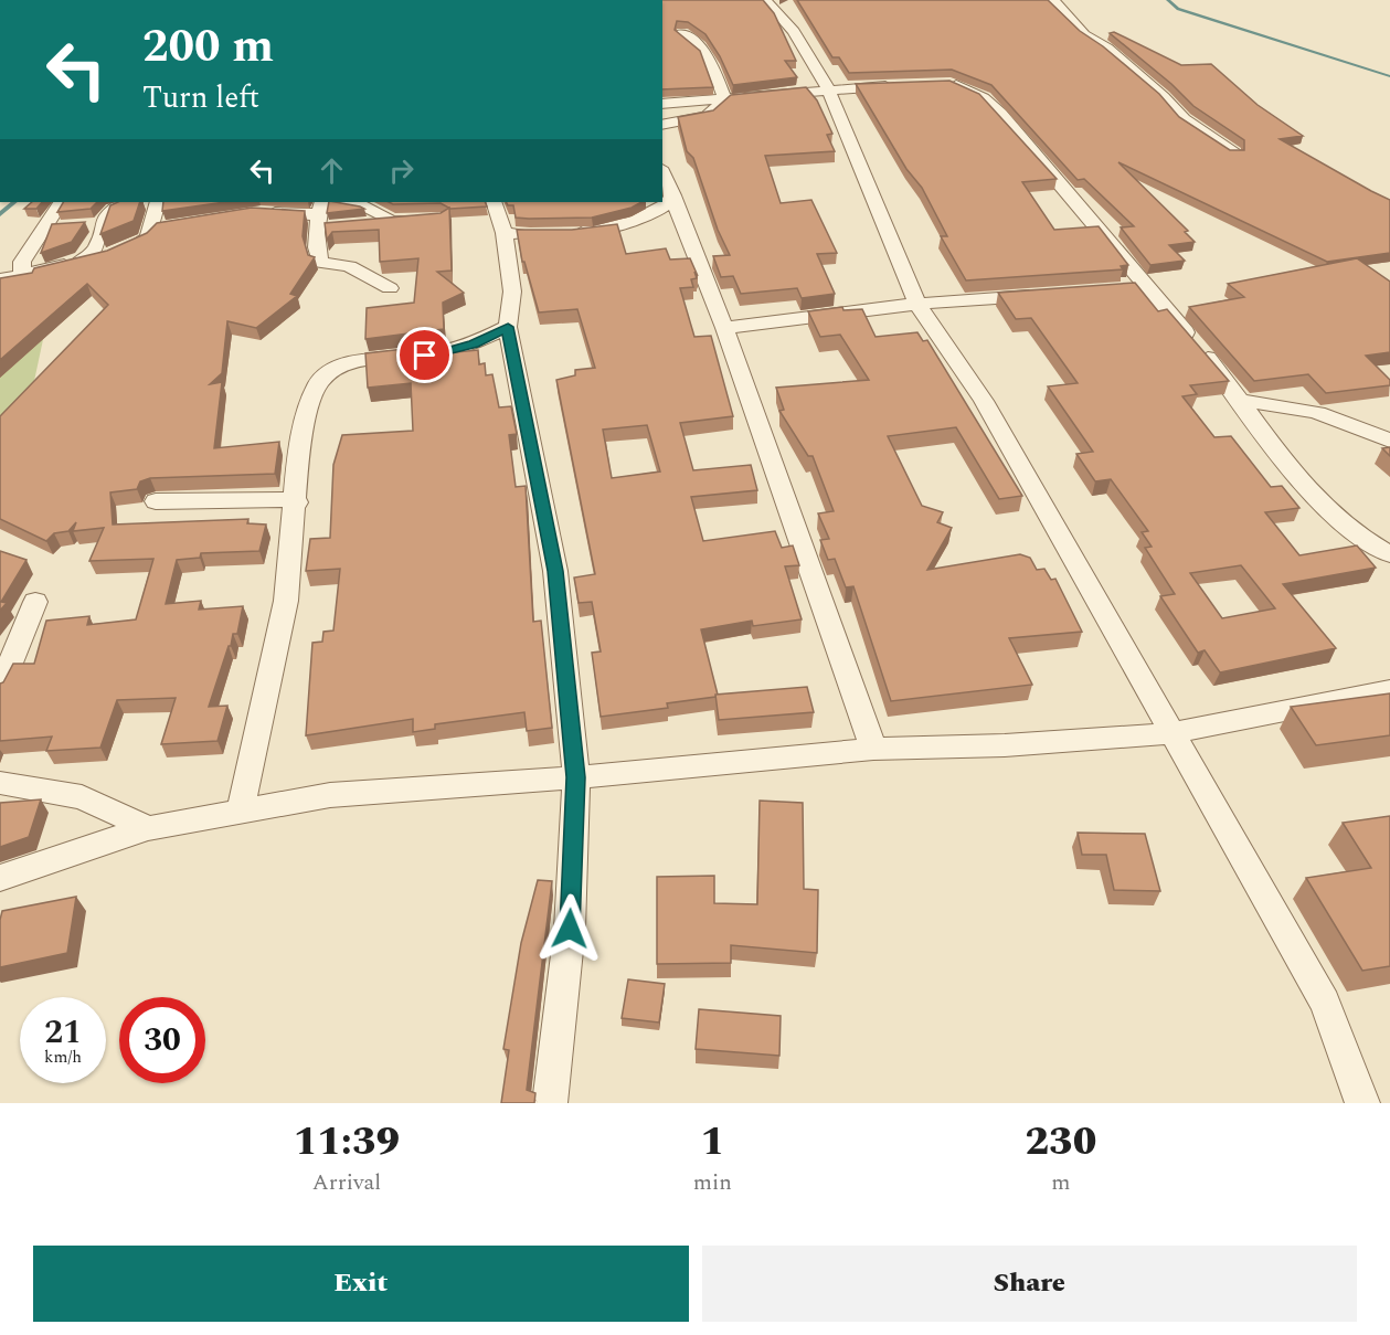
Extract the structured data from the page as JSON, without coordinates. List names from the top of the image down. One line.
{"page":{"turn":["200 m","Turn left"],"speed":"21 km/h","limit":"30","eta":["11:39","Arrival","1","min","230","m"],"buttons":["Exit","Share"]}}
